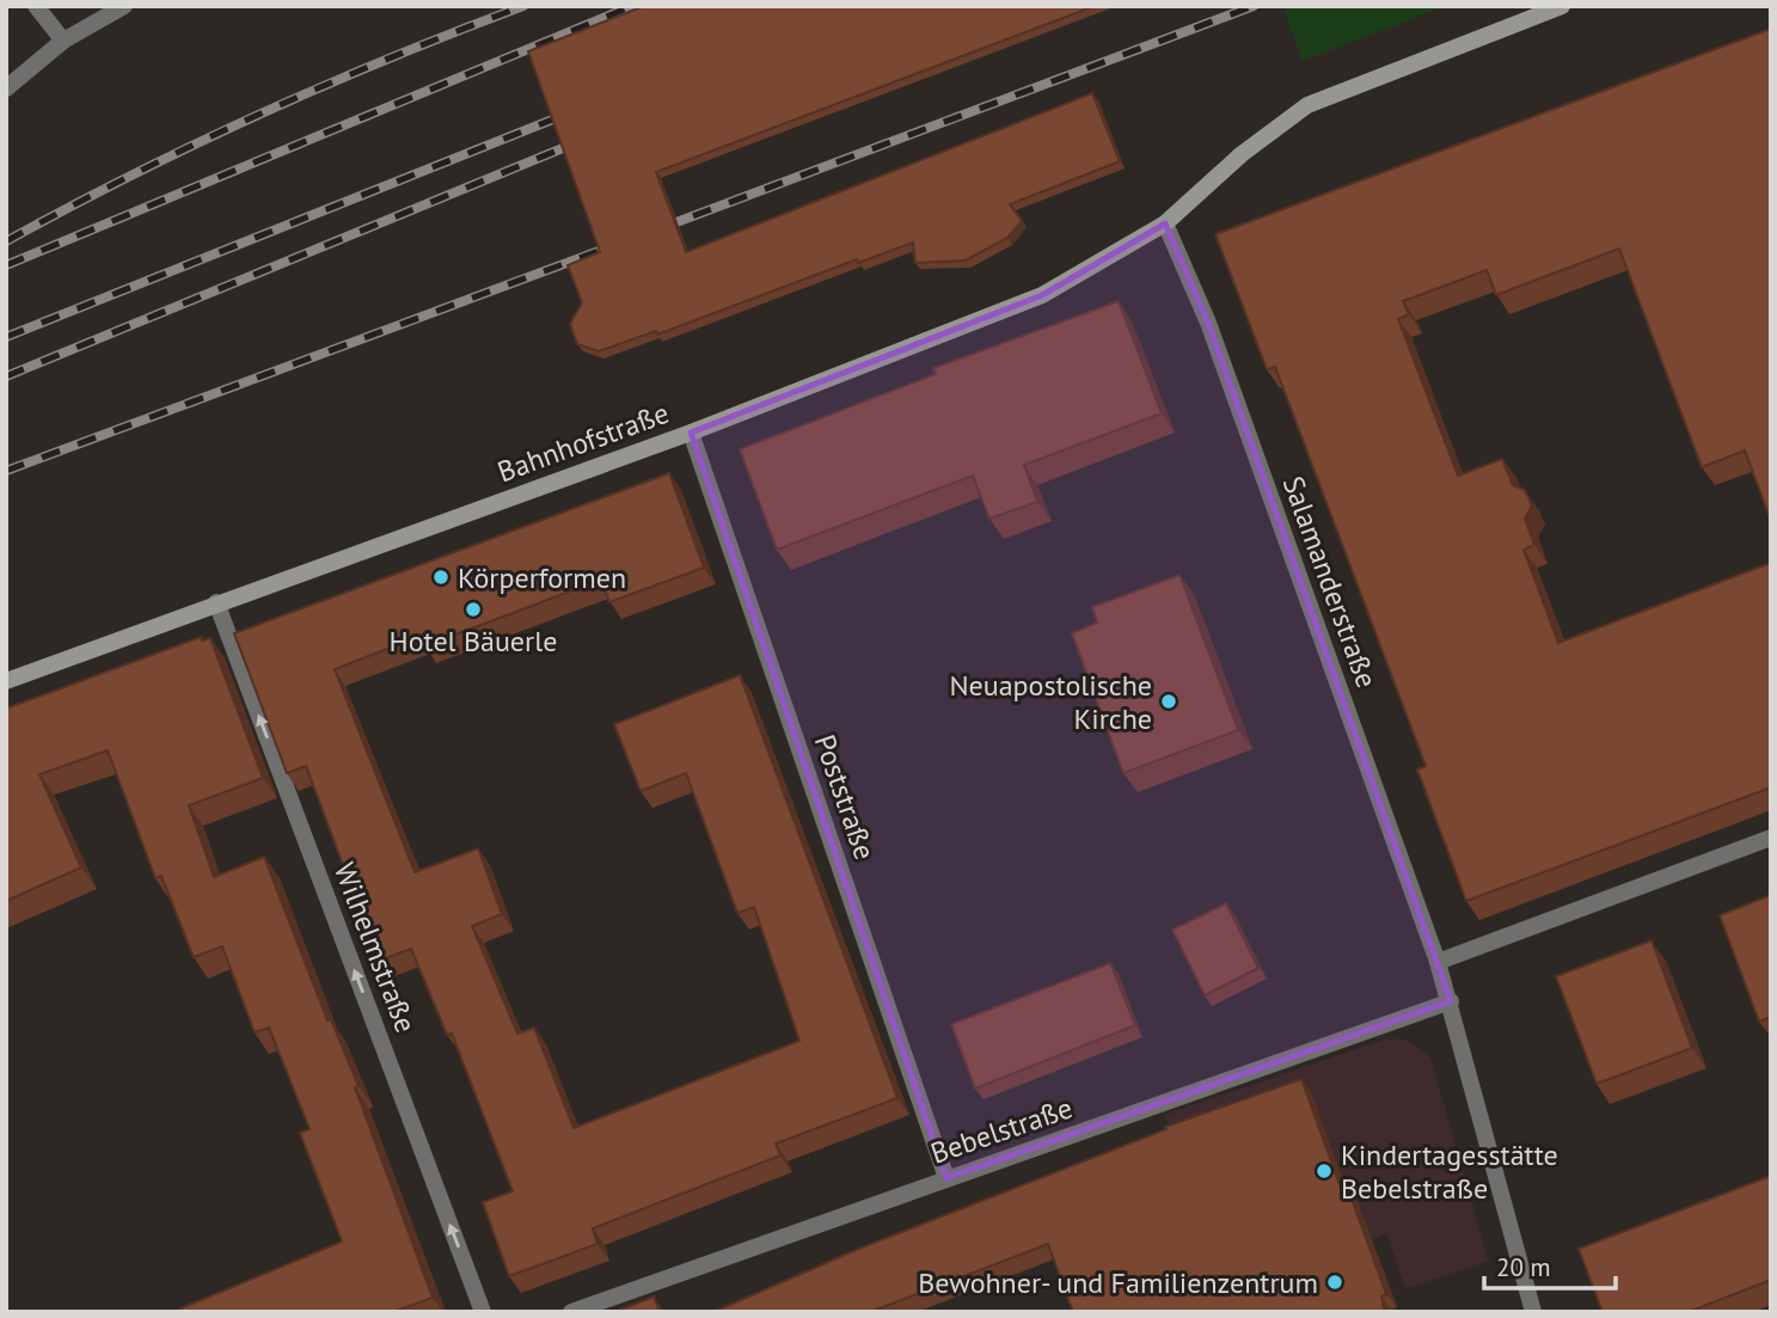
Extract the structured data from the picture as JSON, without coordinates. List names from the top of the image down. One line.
{"streets":{"main road":["Bahnhofstraße"],"street":["Salamanderstraße","Poststraße","Wilhelmstraße","Bebelstraße"]},"crossings":[["Bahnhofstraße","Salamanderstraße"],["Bahnhofstraße","Poststraße"],["Bahnhofstraße","Wilhelmstraße"],["Salamanderstraße","Bebelstraße"],["Poststraße","Bebelstraße"]],"one_way":["Wilhelmstraße"],"places":["Körperformen","Hotel Bäuerle","Neuapostolische Kirche","Kindertagesstätte Bebelstraße","Bewohner- und Familienzentrum"],"scale_bar":"20 m"}
